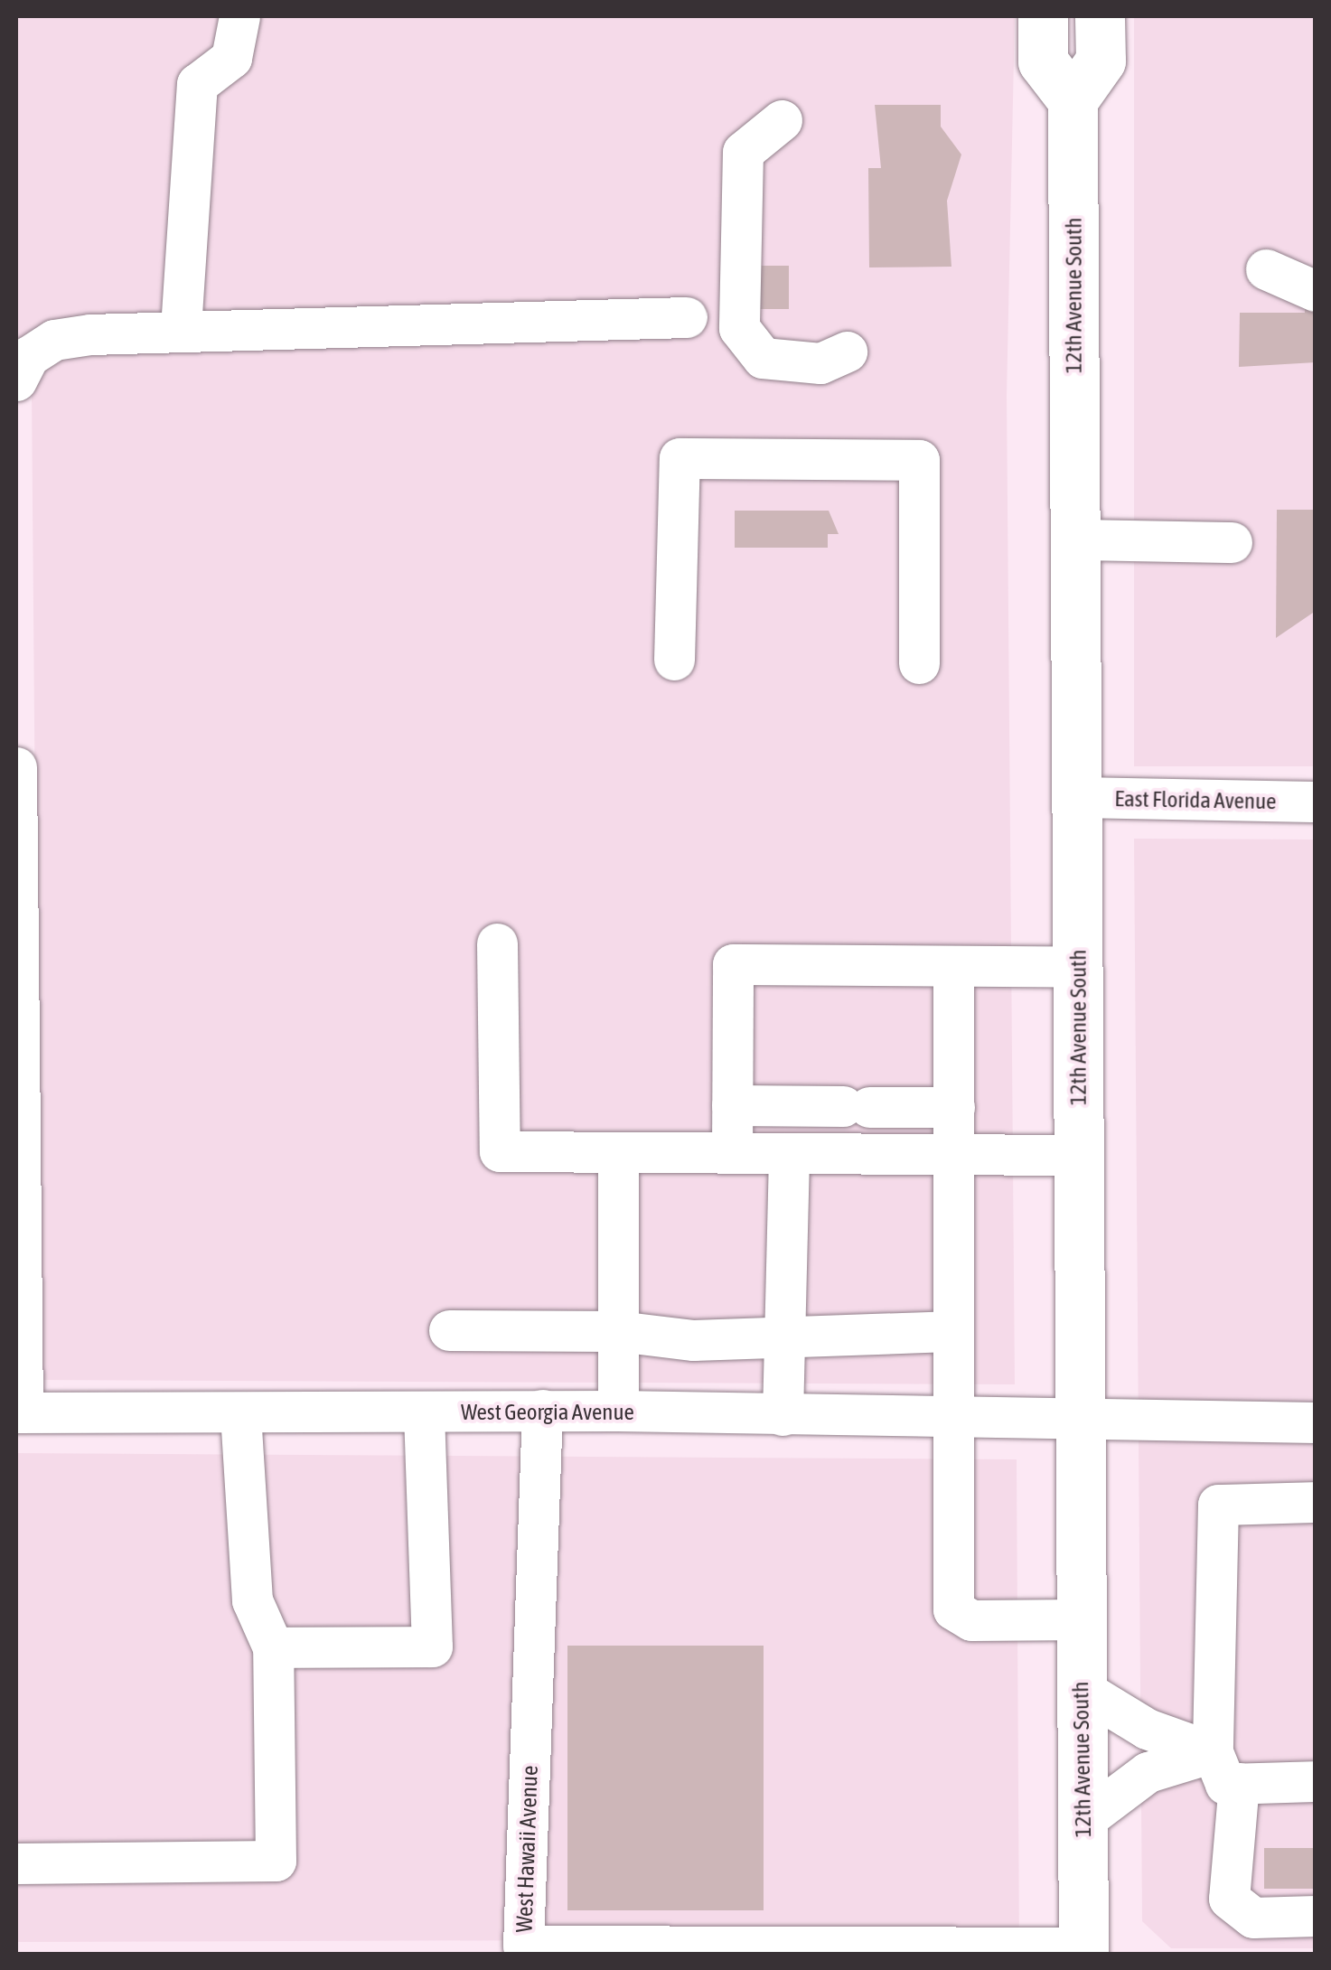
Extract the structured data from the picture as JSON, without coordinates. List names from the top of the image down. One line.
{"streets":{"main road":["12th Avenue South"],"street":["East Florida Avenue","West Georgia Avenue","West Hawaii Avenue"]},"crossings":[["12th Avenue South","East Florida Avenue"],["12th Avenue South","West Georgia Avenue"],["12th Avenue South","West Hawaii Avenue"],["West Georgia Avenue","West Hawaii Avenue"]]}
